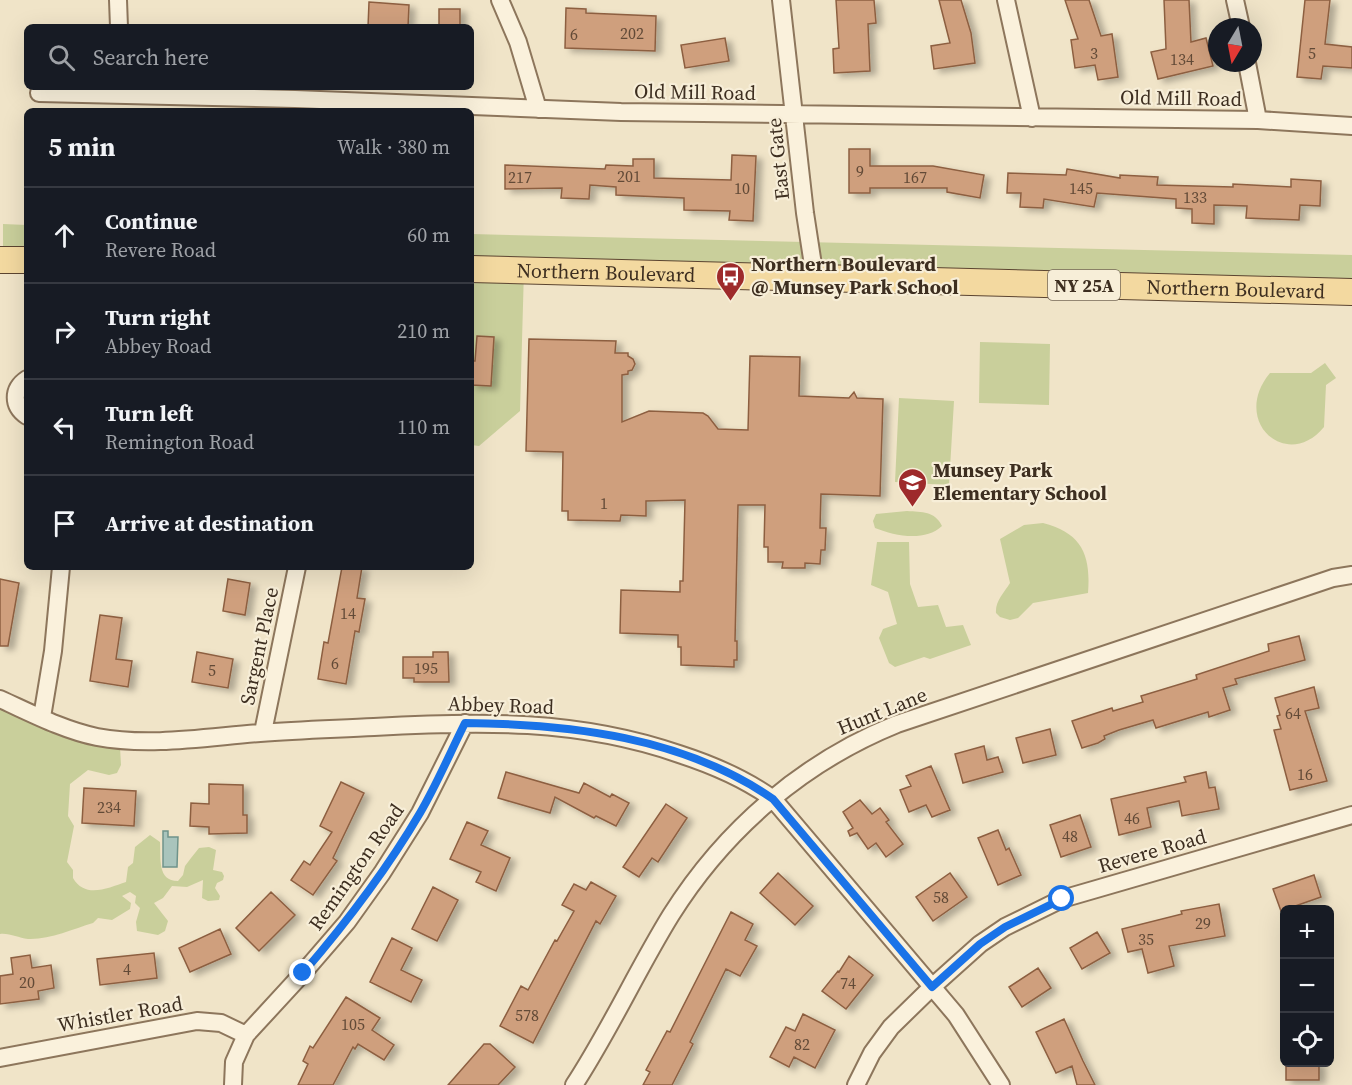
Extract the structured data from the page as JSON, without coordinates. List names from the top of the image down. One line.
{"streets":{"main road":["Northern Boulevard","NY 25A"],"street":["Old Mill Road","East Gate","Sargent Place","Abbey Road","Hunt Lane","Revere Road","Remington Road","Whistler Road"]},"crossings":[["Old Mill Road","East Gate"],["East Gate","Northern Boulevard"],["Sargent Place","Abbey Road"],["Abbey Road","Hunt Lane"],["Abbey Road","Revere Road"],["Abbey Road","Remington Road"],["Remington Road","Whistler Road"]],"places":{"bus stop":["Northern Boulevard @ Munsey Park School"],"school or university":["Munsey Park Elementary School"]},"house_numbers":["202","6","3","5","134","9","201","217","167","10","145","133","1","14","6","195","5","64","16","234","46","48","58","29","35","4","20","74","578","105","82"],"north":"bottom","page":{"search":"Search here","heading":["5 min","Walk · 380 m"],"list":[["Continue","Revere Road","60 m"],["Turn right","Abbey Road","210 m"],["Turn left","Remington Road","110 m"],"Arrive at destination"],"map_buttons":["+","−"]}}
